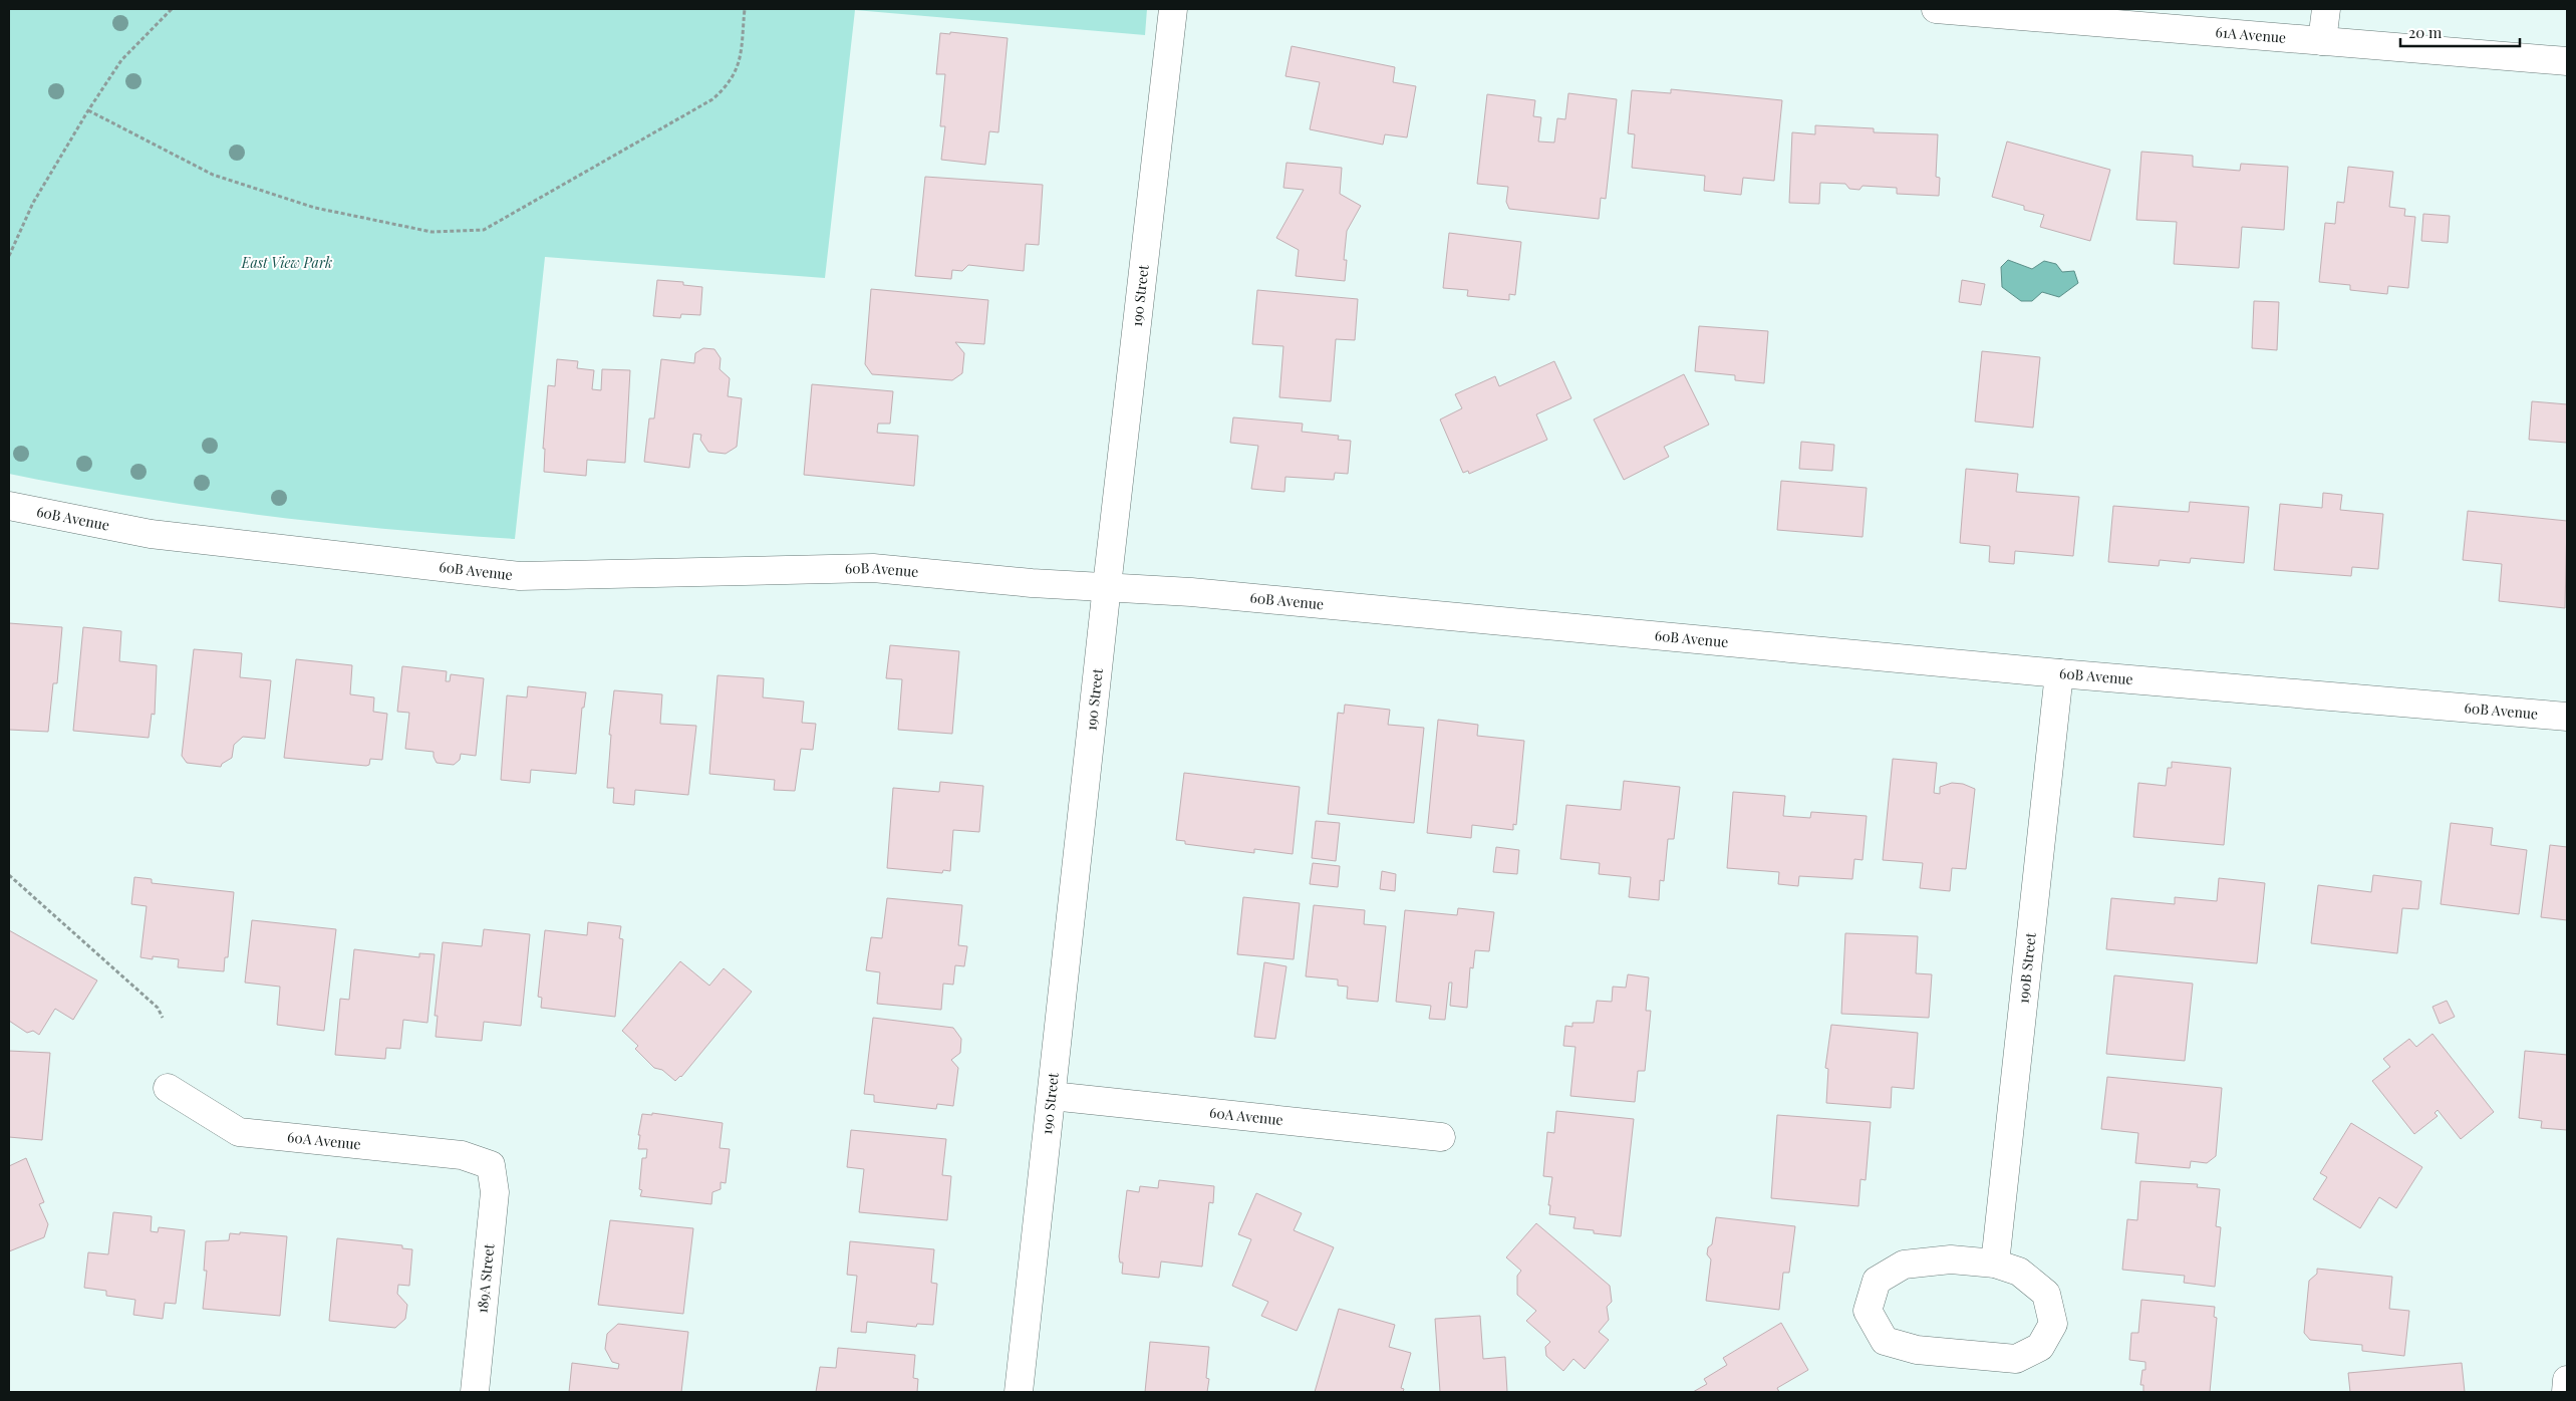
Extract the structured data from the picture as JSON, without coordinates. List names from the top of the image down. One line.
{"streets":{"street":["61A Avenue","190 Street","60B Avenue","190B Street","60A Avenue","189A Street"]},"crossings":[["190 Street","60B Avenue"],["190 Street","60A Avenue"],["60B Avenue","190B Street"],["60A Avenue","189A Street"]],"parks":["East View Park"],"scale_bar":"20 m"}
